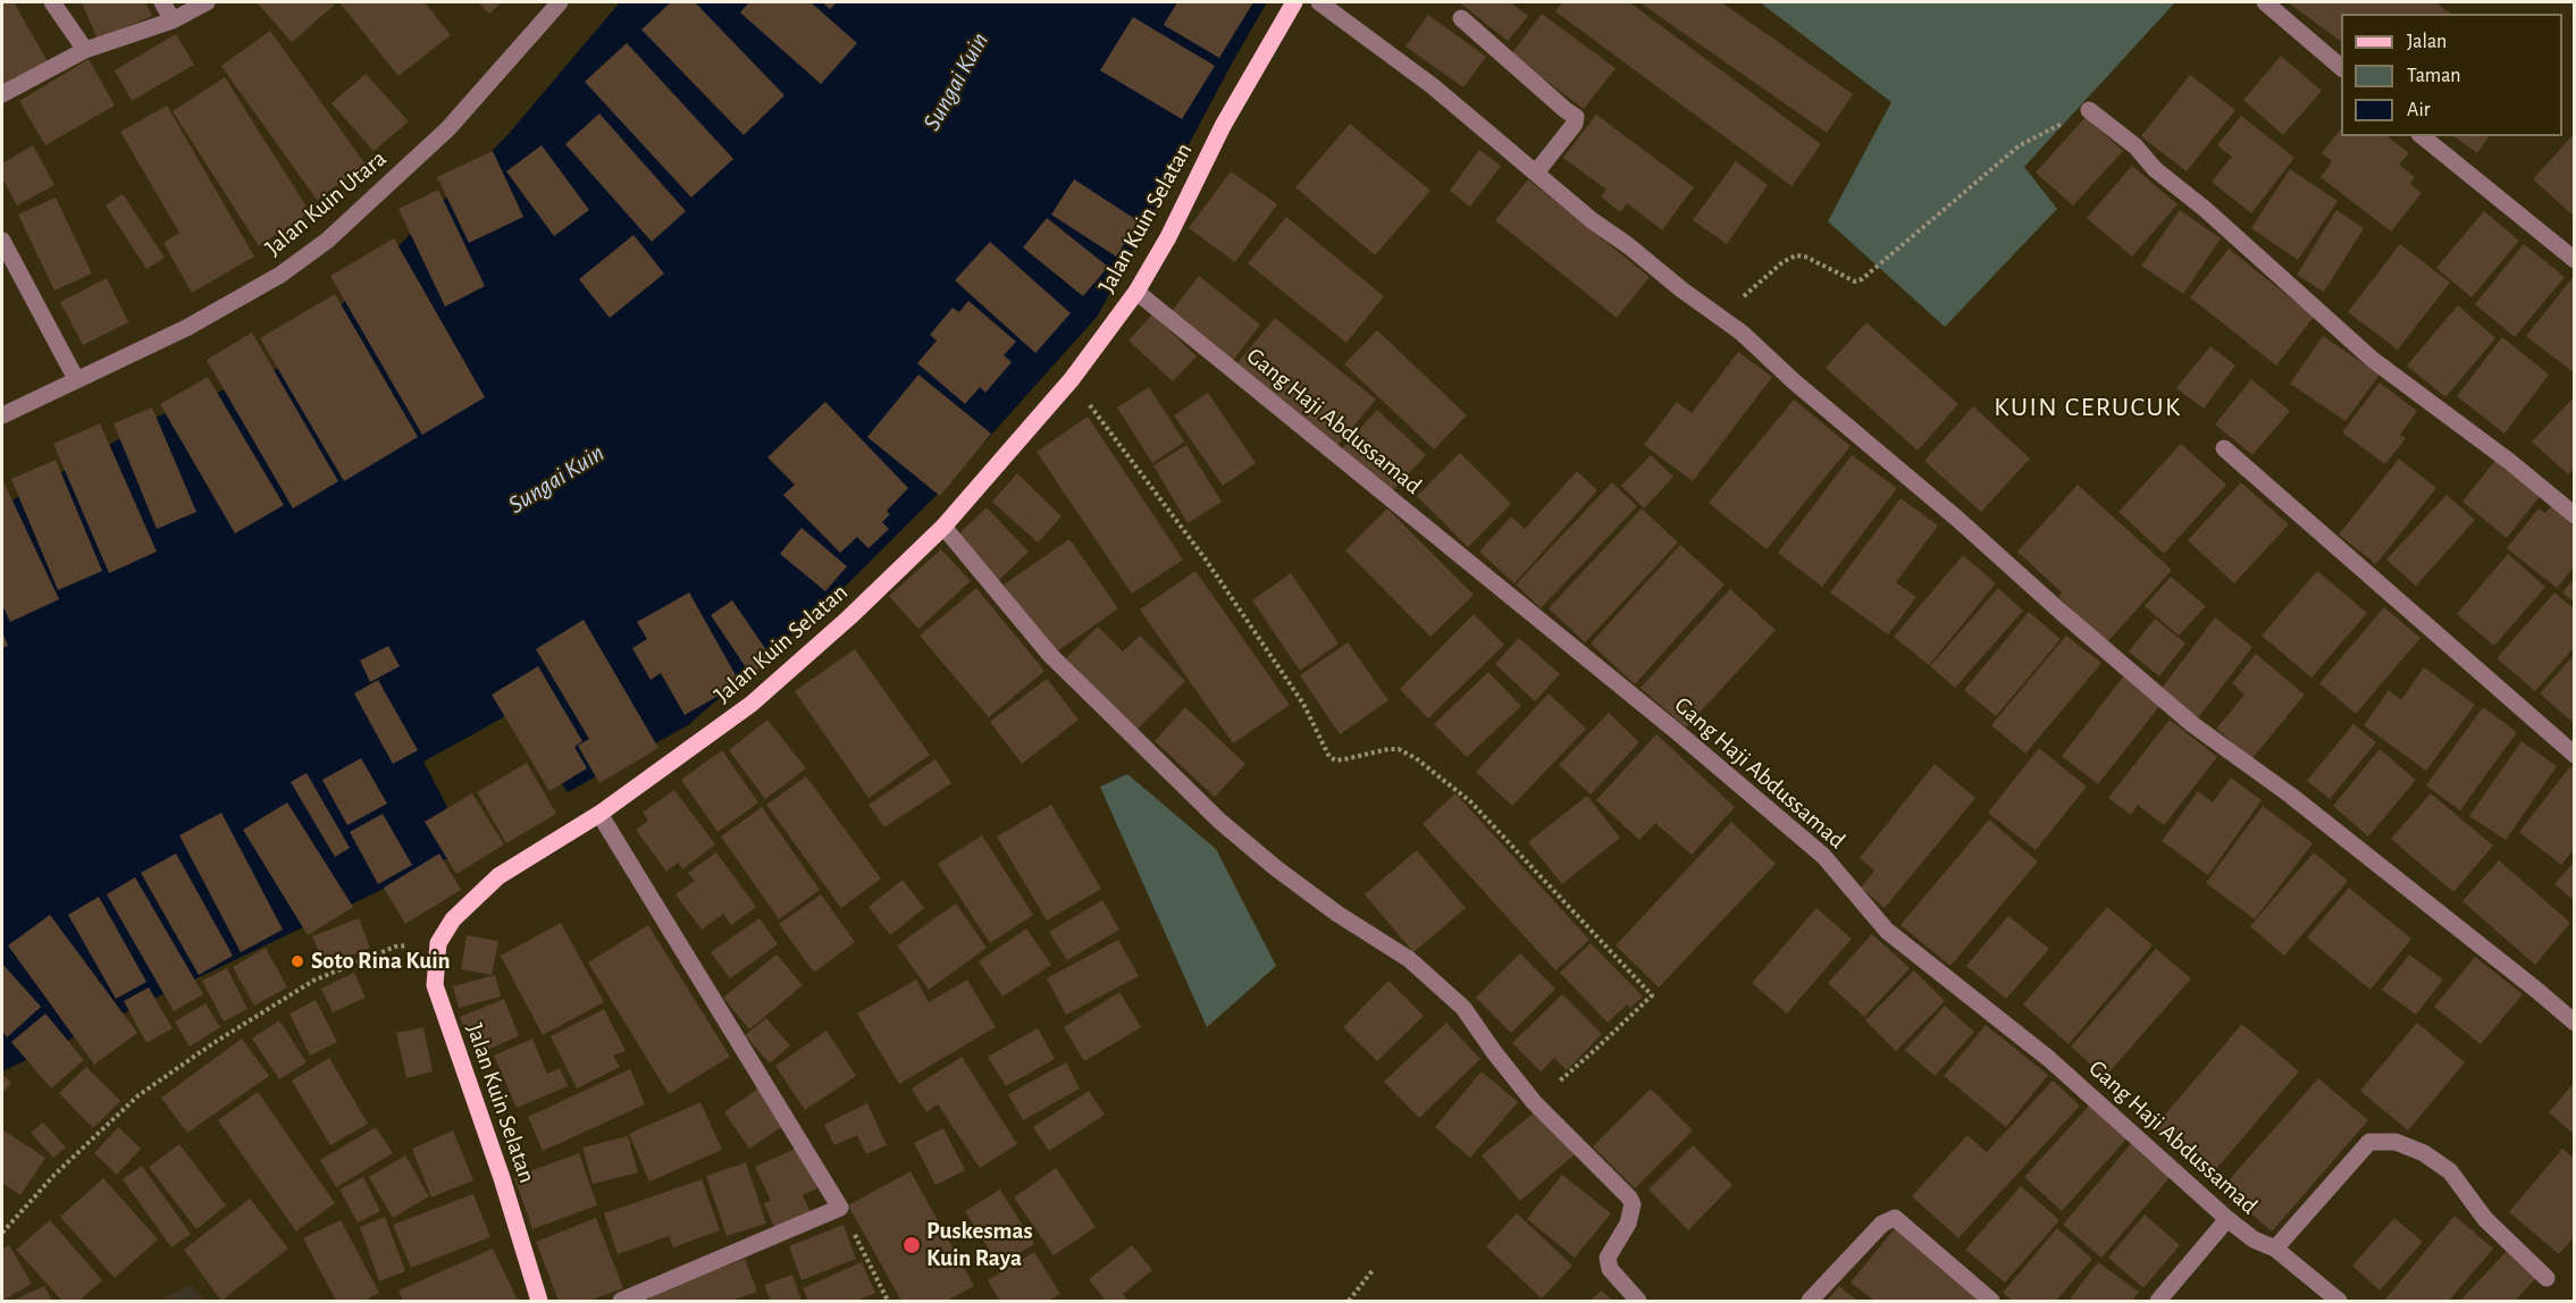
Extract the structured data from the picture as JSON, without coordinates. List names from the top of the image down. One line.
{"streets":{"main road":["Jalan Kuin Selatan"],"street":["Jalan Kuin Utara","Gang Haji Abdussamad"]},"crossings":[["Jalan Kuin Selatan","Gang Haji Abdussamad"]],"districts":["KUIN CERUCUK"],"water":["Sungai Kuin"],"places":["Soto Rina Kuin","Puskesmas Kuin Raya"],"legend":["Jalan","Taman","Air"]}
